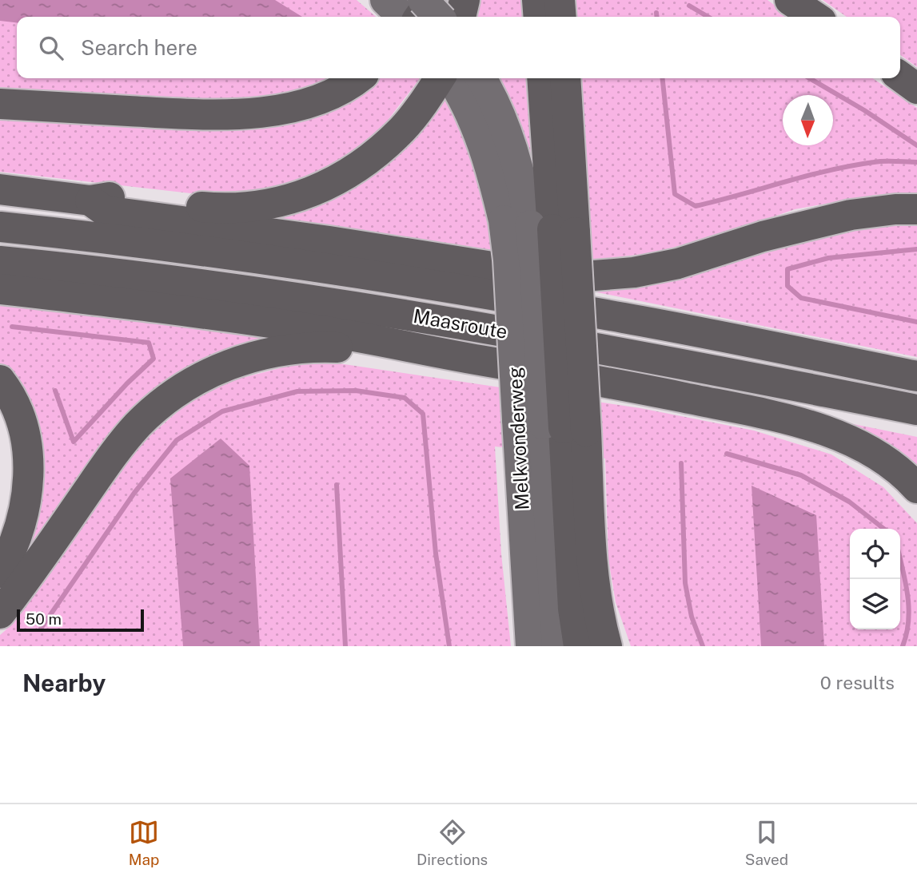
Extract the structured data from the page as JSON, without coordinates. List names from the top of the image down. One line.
{"streets":{"highway":["Maasroute"],"main road":["Melkvonderweg"]},"scale_bar":"50 m","north":"bottom","page":{"search":"Search here","scale":"50 m","heading":["Nearby","0 results"],"nav":["Map","Directions","Saved"]}}
